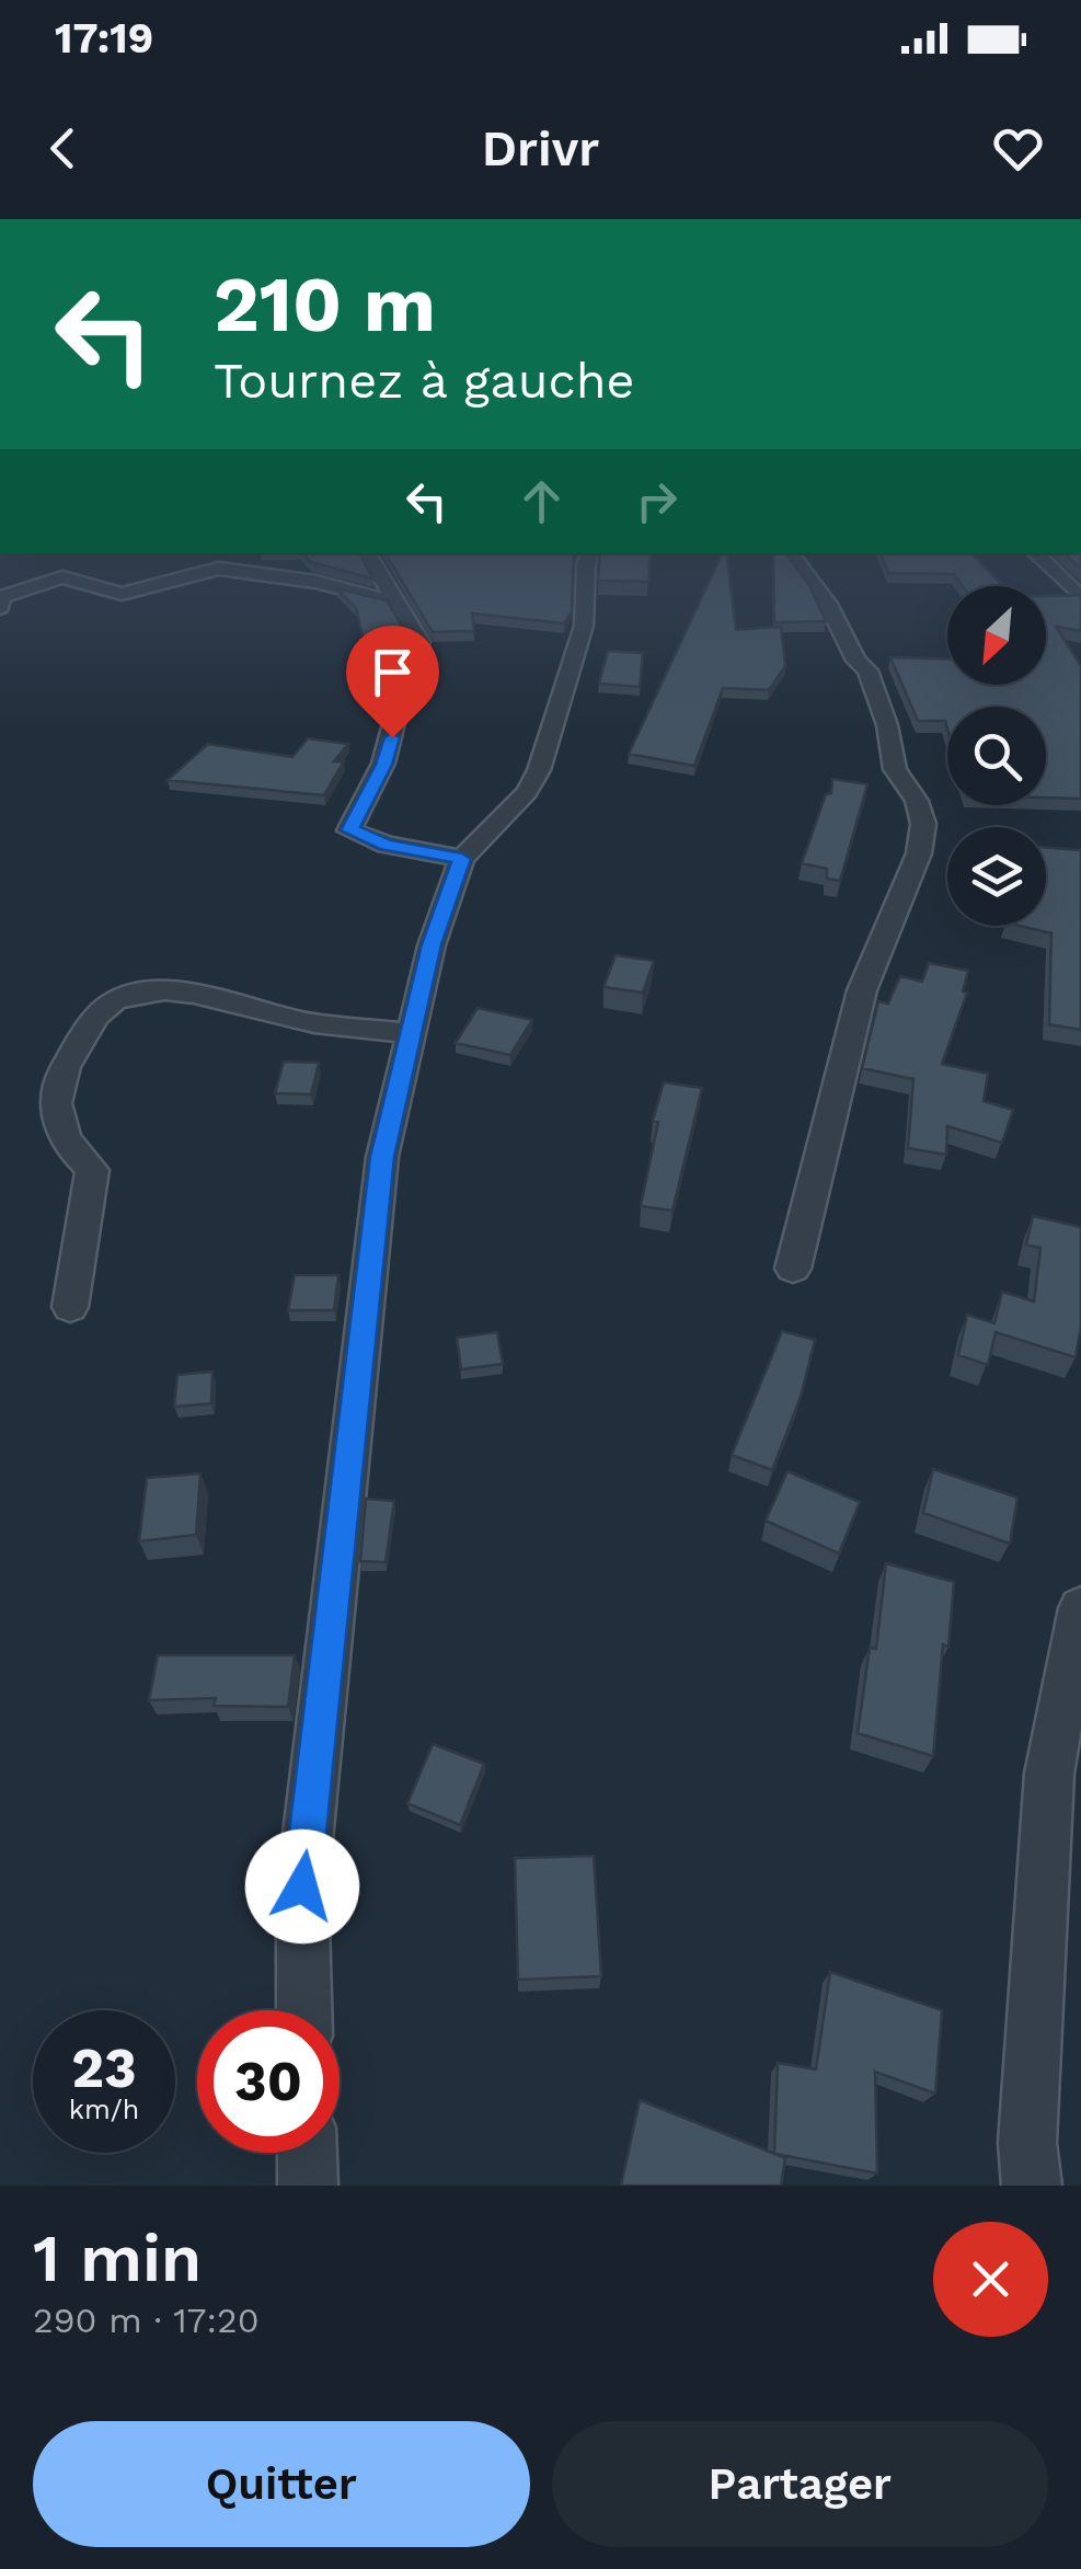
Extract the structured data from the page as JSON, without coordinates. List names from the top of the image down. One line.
{"north":"bottom left","page":{"status":"17:19","header":"Drivr","turn":["210 m","Tournez à gauche"],"speed":"23 km/h","limit":"30","heading":["1 min","290 m · 17:20"],"buttons":["Quitter","Partager"]}}
